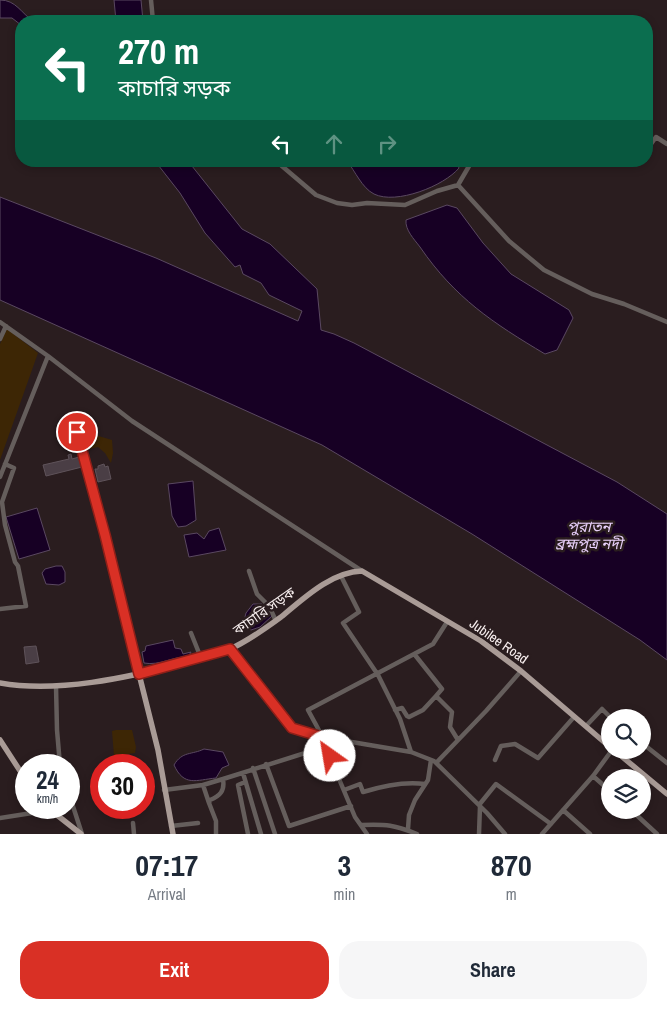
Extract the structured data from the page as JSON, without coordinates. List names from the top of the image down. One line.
{"streets":{"main road":["কাচারি সড়ক","Jubilee Road"]},"crossings":[["কাচারি সড়ক","Jubilee Road"]],"water":["পুরাতন ব্রহ্মপুত্র নদী"],"page":{"turn":["270 m","কাচারি সড়ক"],"speed":"24 km/h","limit":"30","eta":["07:17","Arrival","3","min","870","m"],"buttons":["Exit","Share"]}}
